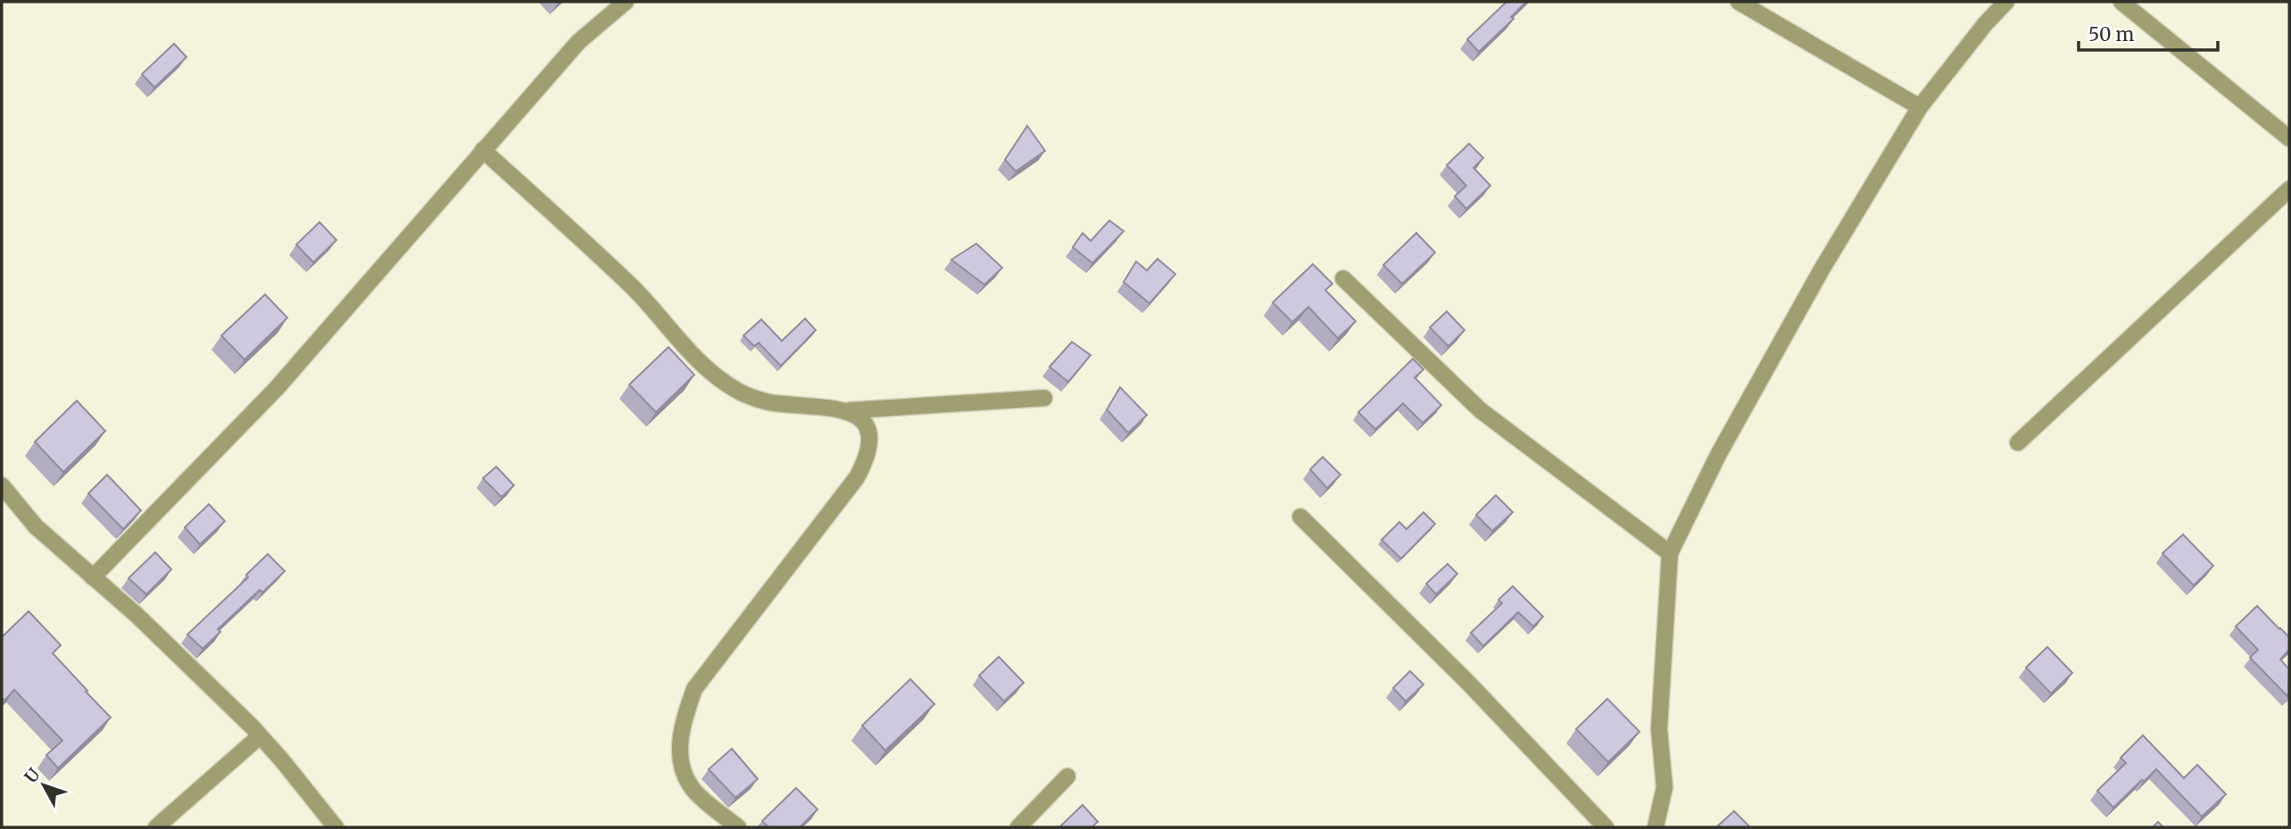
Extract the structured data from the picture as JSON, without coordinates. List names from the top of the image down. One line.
{"scale_bar":"50 m","north":"top left"}
